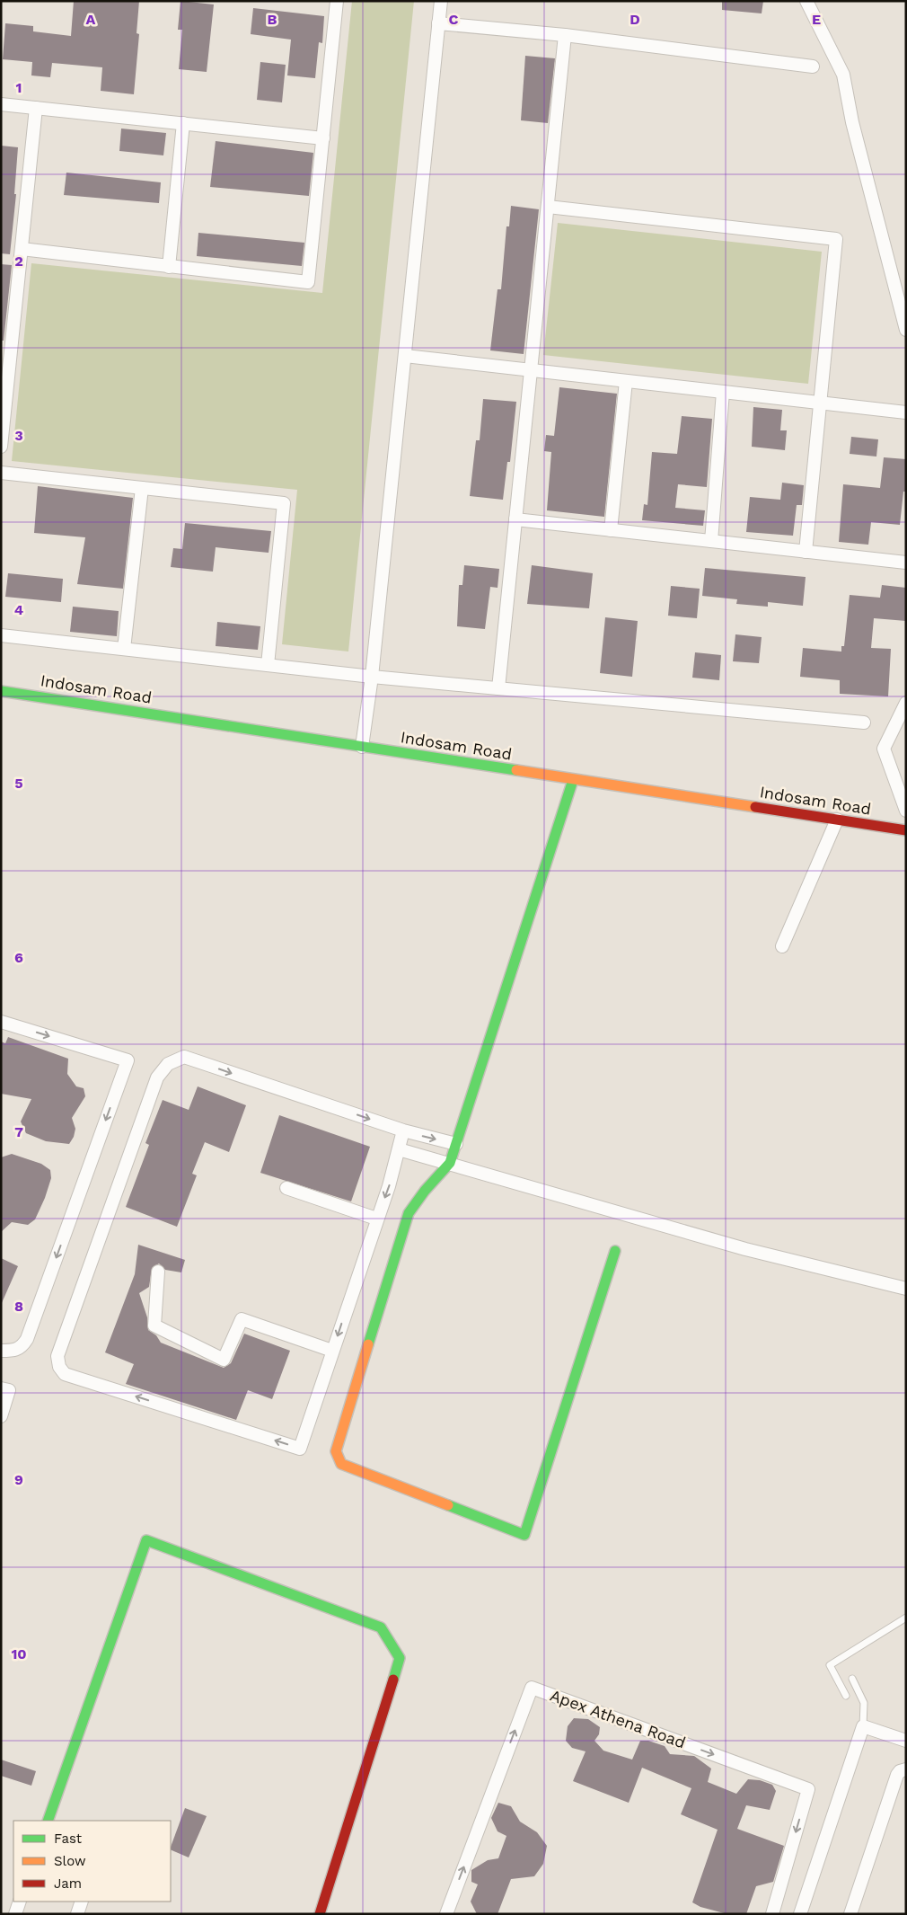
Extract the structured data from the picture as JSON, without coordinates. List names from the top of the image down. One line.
{"streets":{"street":["Indosam Road","Apex Athena Road"]},"legend":["Fast","Slow","Jam"],"grid":{"columns":["A","B","C","D","E"],"rows":["1","2","3","4","5","6","7","8","9","10"]}}
